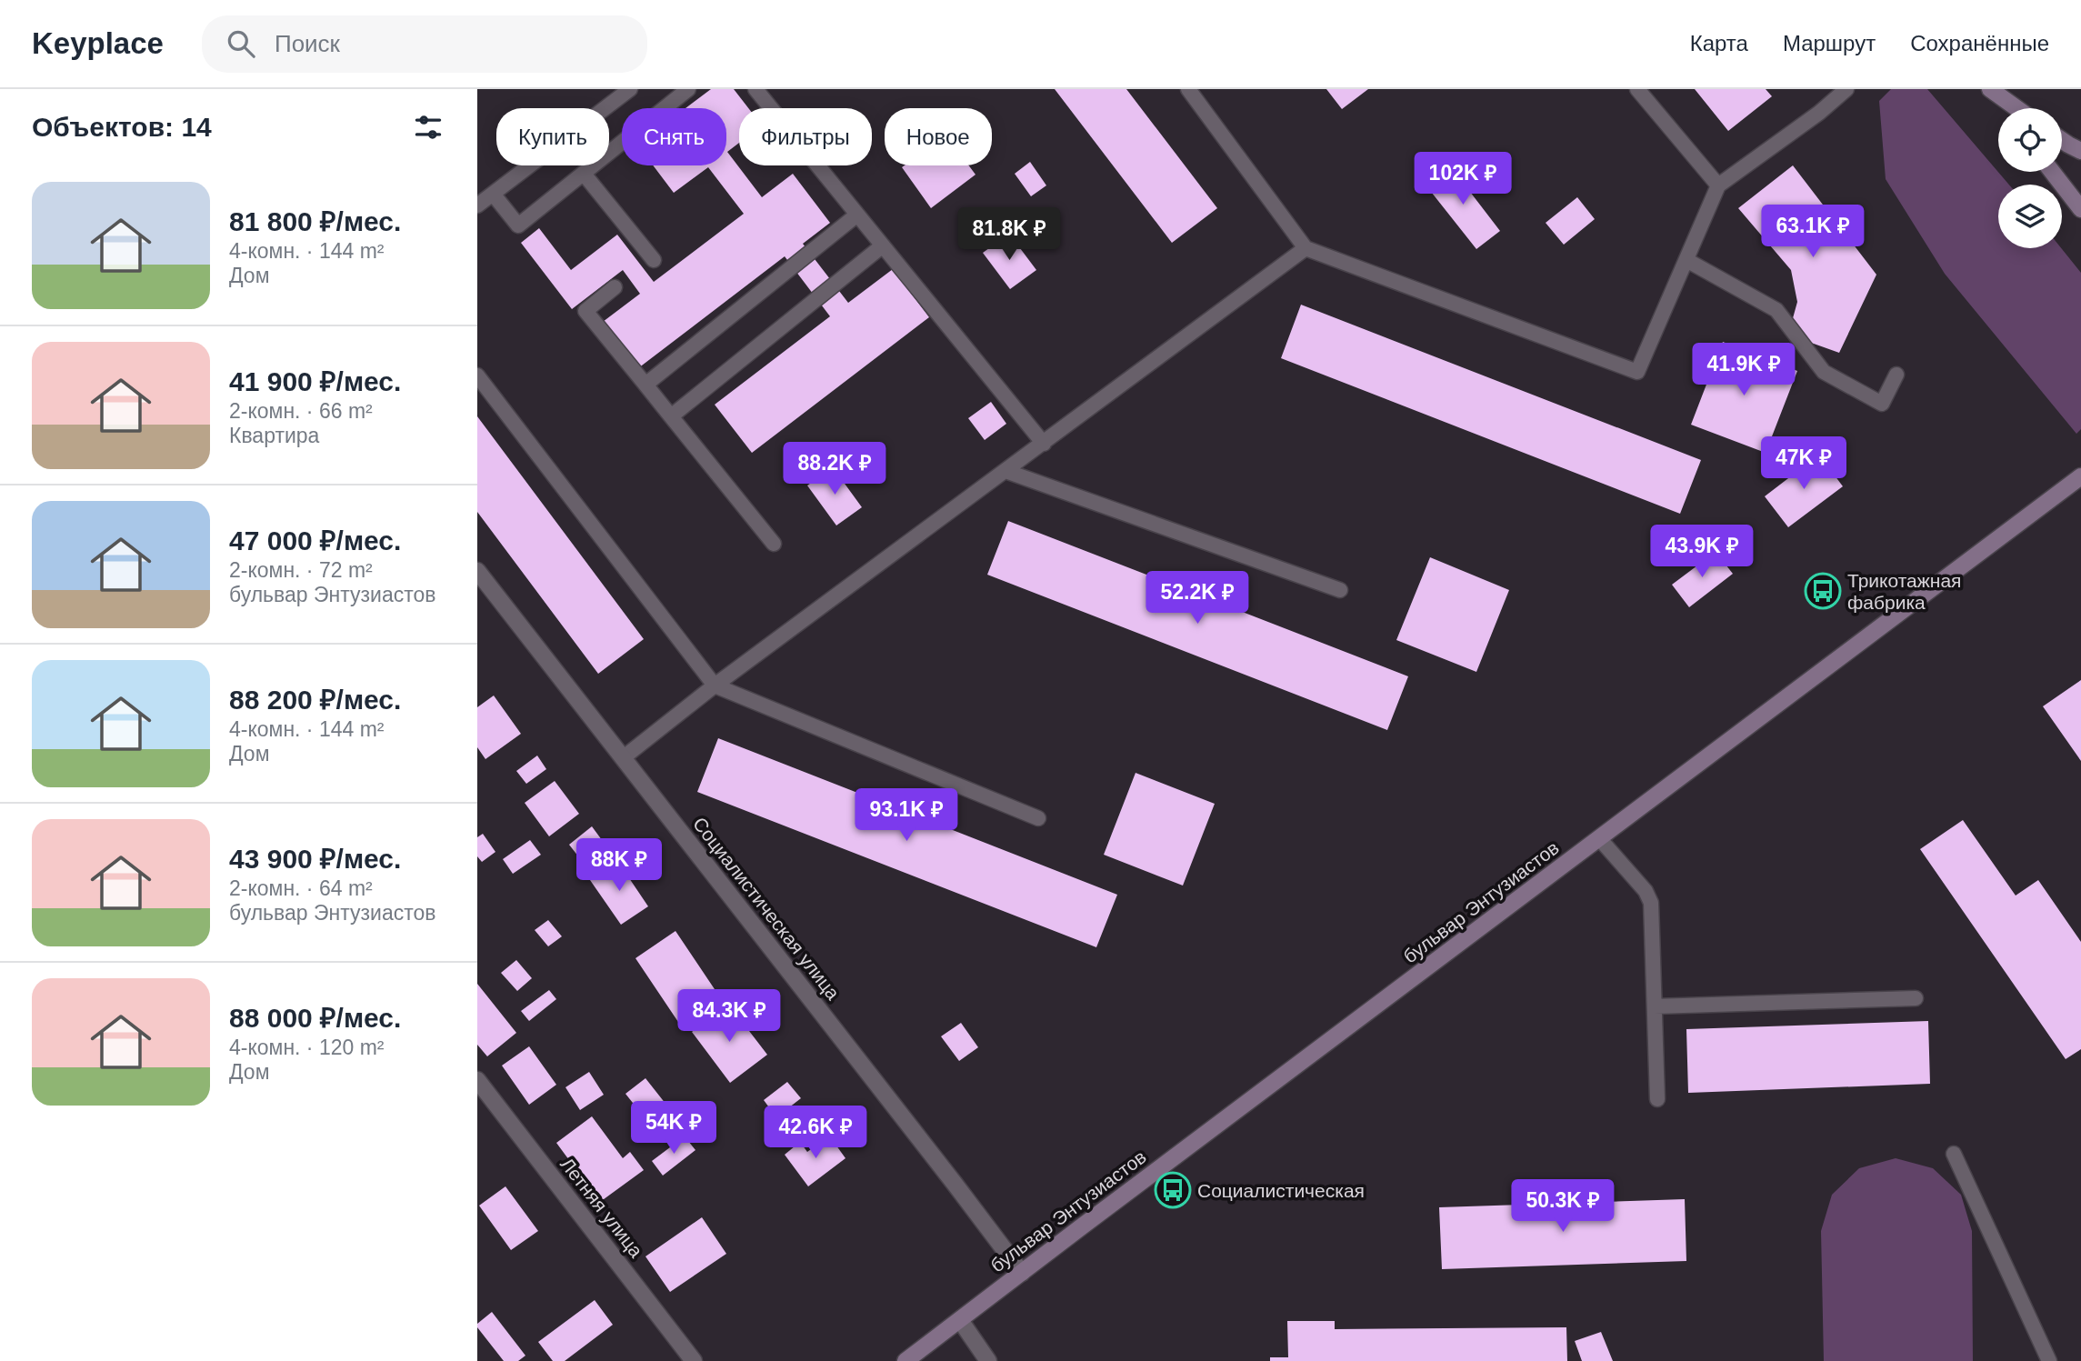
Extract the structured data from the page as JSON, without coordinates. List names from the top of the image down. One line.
{"streets":{"main road":["бульвар Энтузиастов"],"street":["Социалистическая улица","Летняя улица"]},"crossings":[["бульвар Энтузиастов","Социалистическая улица"]],"places":{"bus stop":["Трикотажная фабрика","Социалистическая"]},"page":{"header":"Keyplace","search":"Поиск","nav":["Карта","Маршрут","Сохранённые"],"heading":"Объектов: 14","chip":["Купить","Снять","Фильтры","Новое"],"price":["102K ₽","63.1K ₽","81.8K ₽","41.9K ₽","47K ₽","88.2K ₽","43.9K ₽","52.2K ₽","93.1K ₽","88K ₽","84.3K ₽","54K ₽","42.6K ₽","50.3K ₽"],"list":[{"name":"81 800 ₽/мес.","note":"4-комн. · 144 m² · Дом"},{"name":"41 900 ₽/мес.","note":"2-комн. · 66 m² · Квартира"},{"name":"47 000 ₽/мес.","note":"2-комн. · 72 m² · бульвар Энтузиастов"},{"name":"88 200 ₽/мес.","note":"4-комн. · 144 m² · Дом"},{"name":"43 900 ₽/мес.","note":"2-комн. · 64 m² · бульвар Энтузиастов"},{"name":"88 000 ₽/мес.","note":"4-комн. · 120 m² · Дом"}]}}
